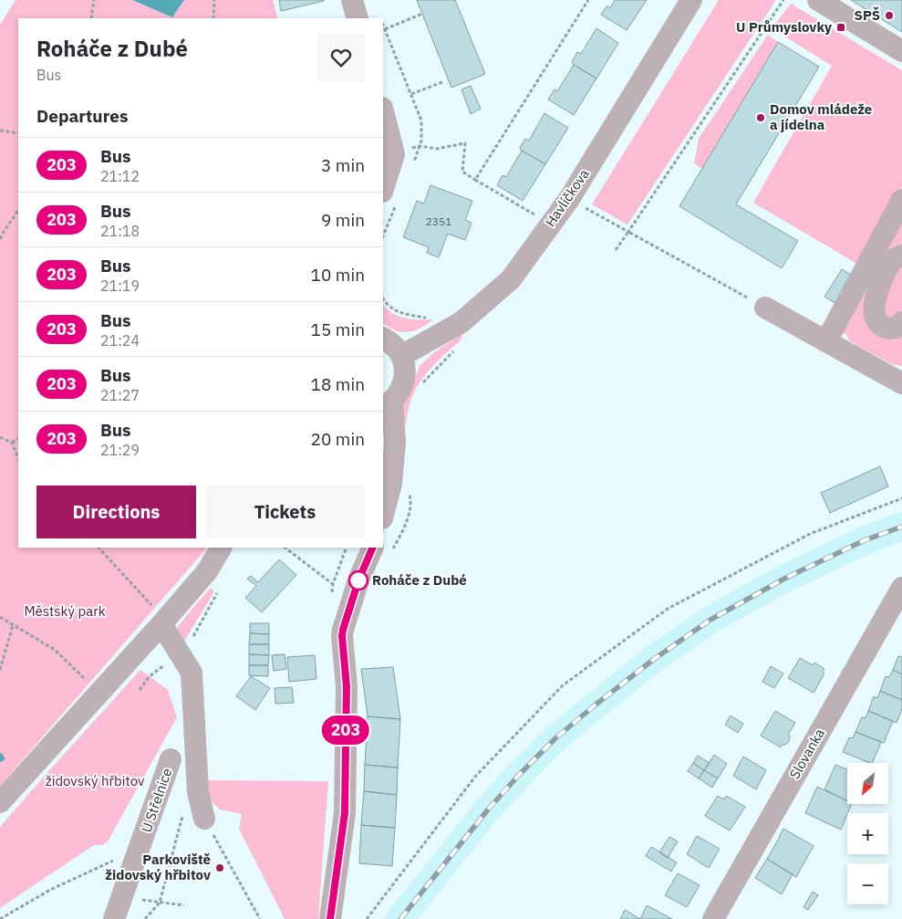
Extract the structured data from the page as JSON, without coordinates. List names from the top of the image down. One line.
{"streets":{"street":["Havlíčkova","Slovanka","U Střelnice"]},"parks":["Městský park","židovský hřbitov"],"places":{"other":["SPŠ","Domov mládeže a jídelna","Roháče z Dubé","Parkoviště židovský hřbitov"],"transit":["U Průmyslovky"]},"lines":["bus line 203"],"house_numbers":["2351"],"north":"bottom left","page":{"on_map":"203","heading":[["Roháče z Dubé","Bus"],"Departures"],"list":[{"mark":"203","name":"Bus","note":"21:12","value":"3 min"},{"mark":"203","name":"Bus","note":"21:18","value":"9 min"},{"mark":"203","name":"Bus","note":"21:19","value":"10 min"},{"mark":"203","name":"Bus","note":"21:24","value":"15 min"},{"mark":"203","name":"Bus","note":"21:27","value":"18 min"},{"mark":"203","name":"Bus","note":"21:29","value":"20 min"}],"buttons":["Directions","Tickets"],"map_buttons":["+","−"]}}
